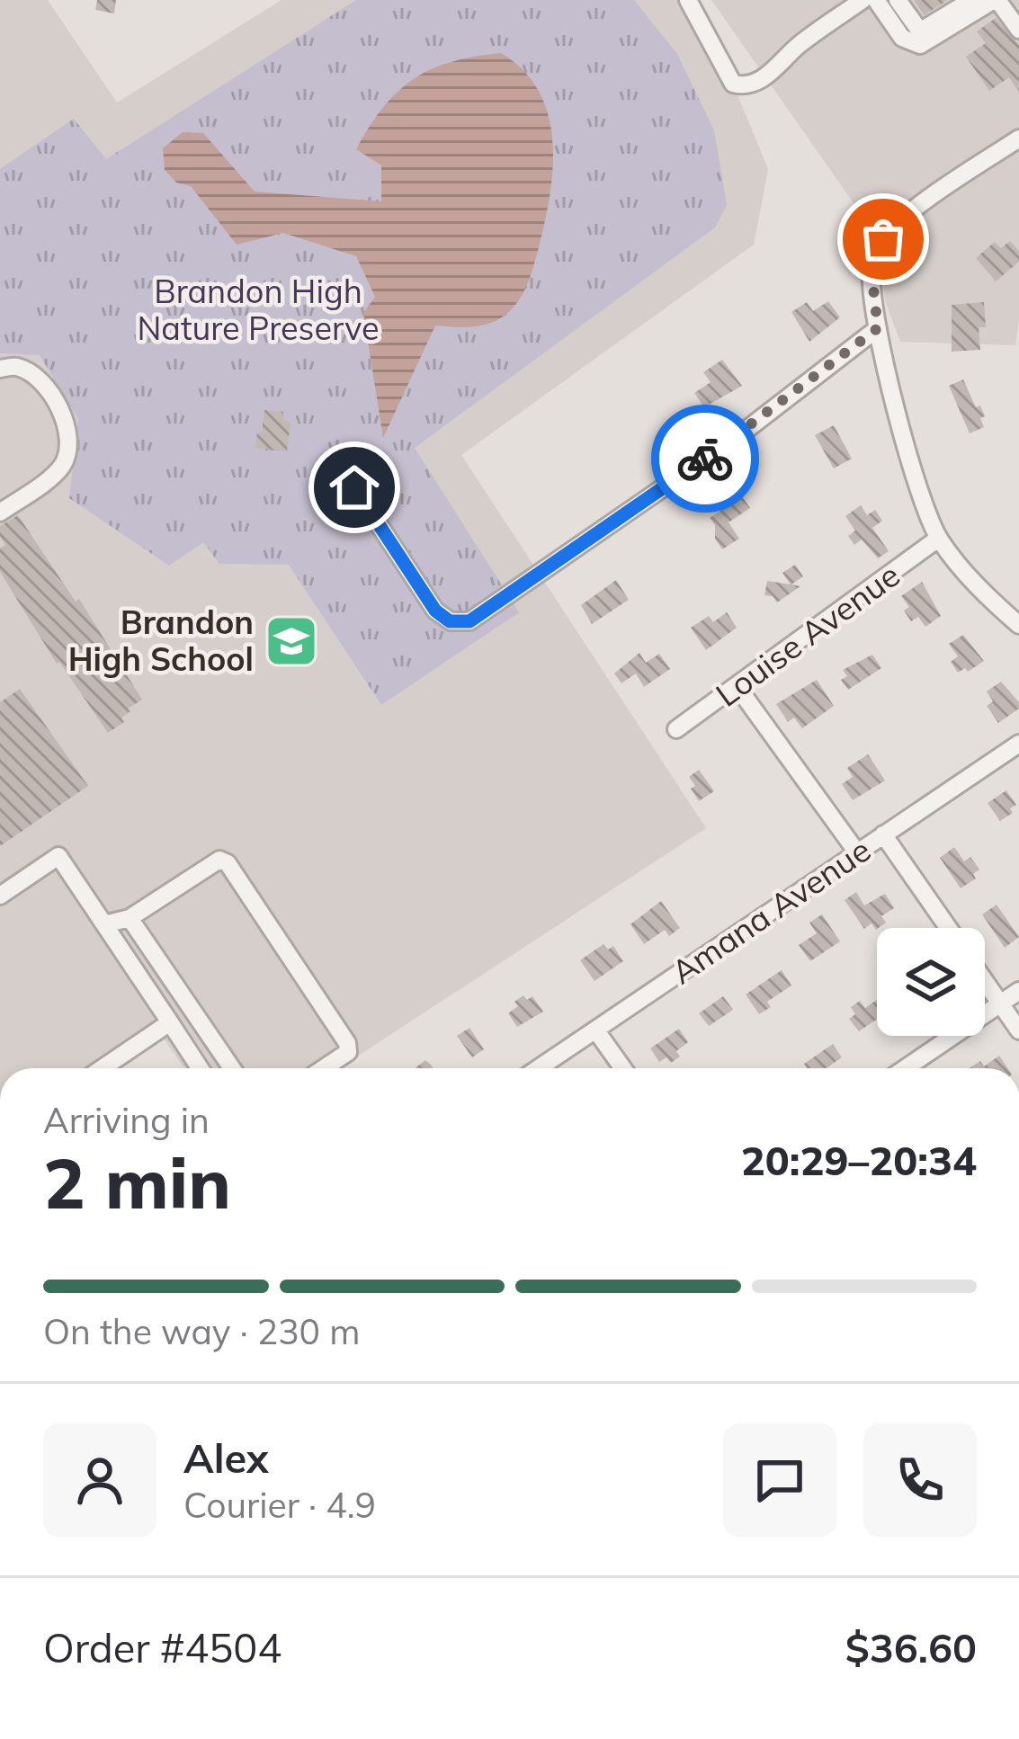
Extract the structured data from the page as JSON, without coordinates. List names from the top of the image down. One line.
{"streets":{"street":["Louise Avenue","Amana Avenue"]},"parks":["Brandon High Nature Preserve"],"places":{"school or university":["Brandon High School"]},"page":{"heading":["2 min","Arriving in","20:29–20:34"],"panel":["Alex","Courier · 4.9","Order #4504","$36.60"],"bar":"On the way · 230 m"}}
